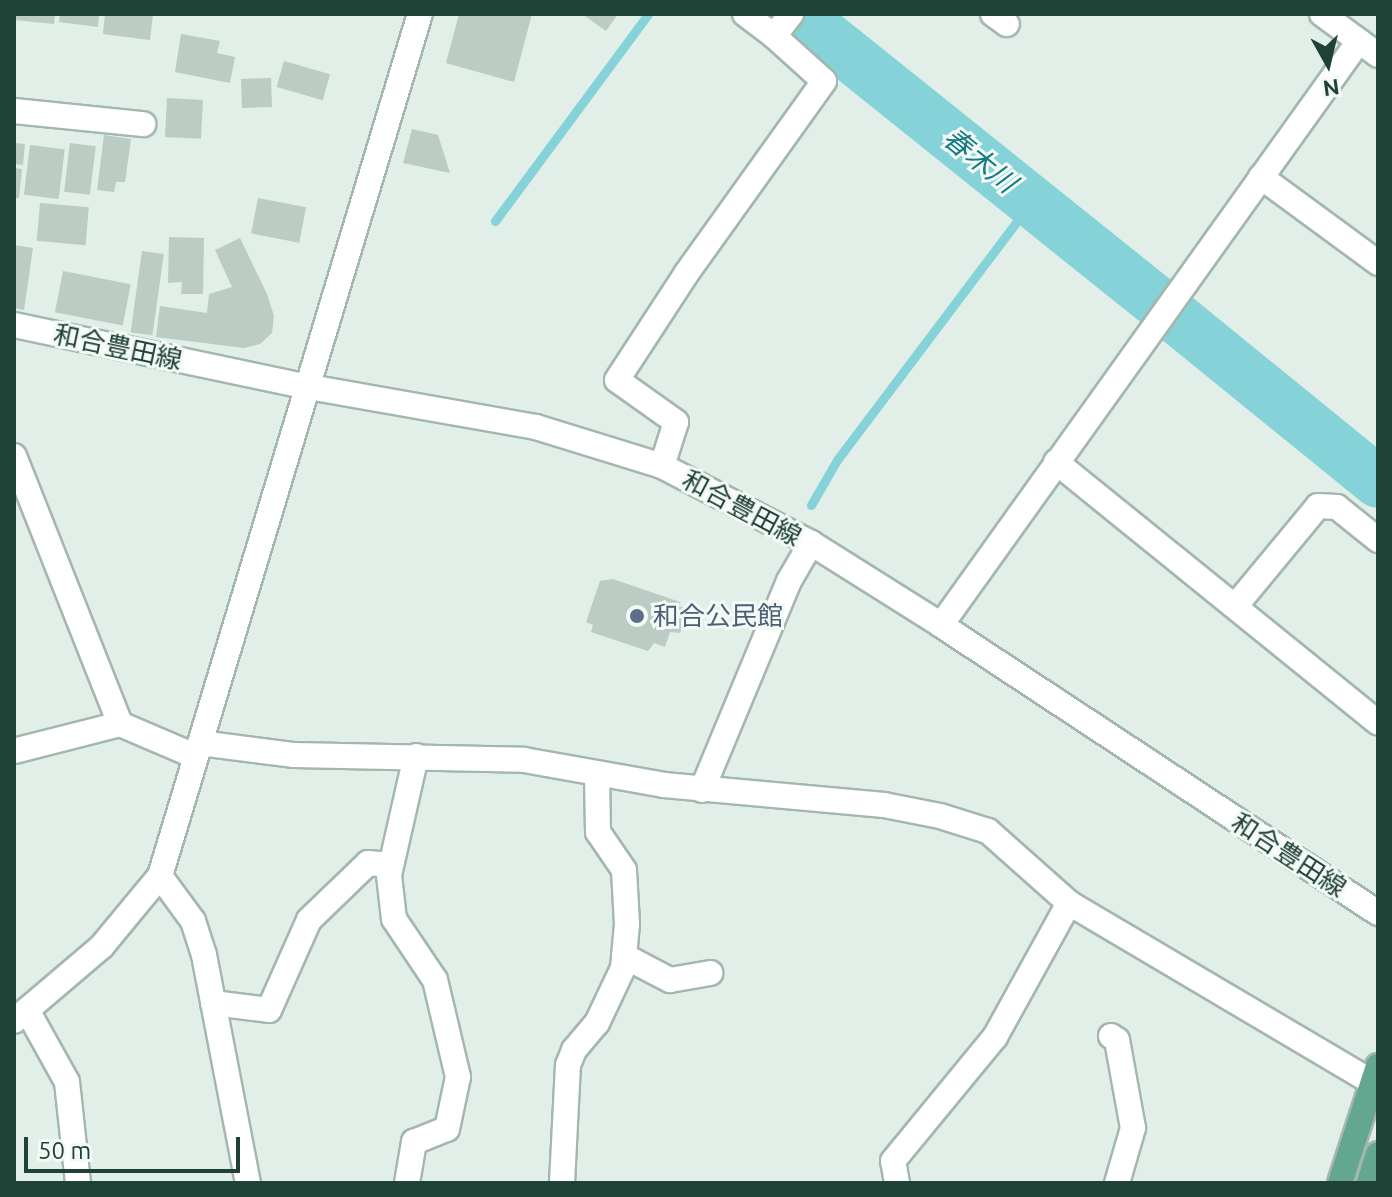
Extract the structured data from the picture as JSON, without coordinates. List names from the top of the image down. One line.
{"streets":{"street":["和合豊田線"]},"water":["春木川"],"places":["和合公民館"],"scale_bar":"50 m","north":"bottom"}
